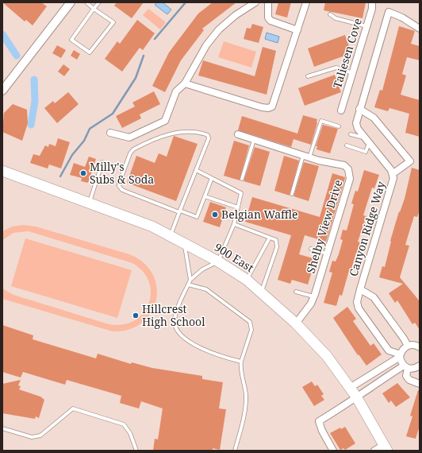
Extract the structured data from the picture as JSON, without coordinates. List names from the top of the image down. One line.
{"streets":{"main road":["900 East"],"street":["Taliesen Cove","Shelby View Drive","Canyon Ridge Way"]},"crossings":[["Shelby View Drive","900 East"]],"places":["Milly's Subs & Soda","Belgian Waffle","Hillcrest High School"]}
